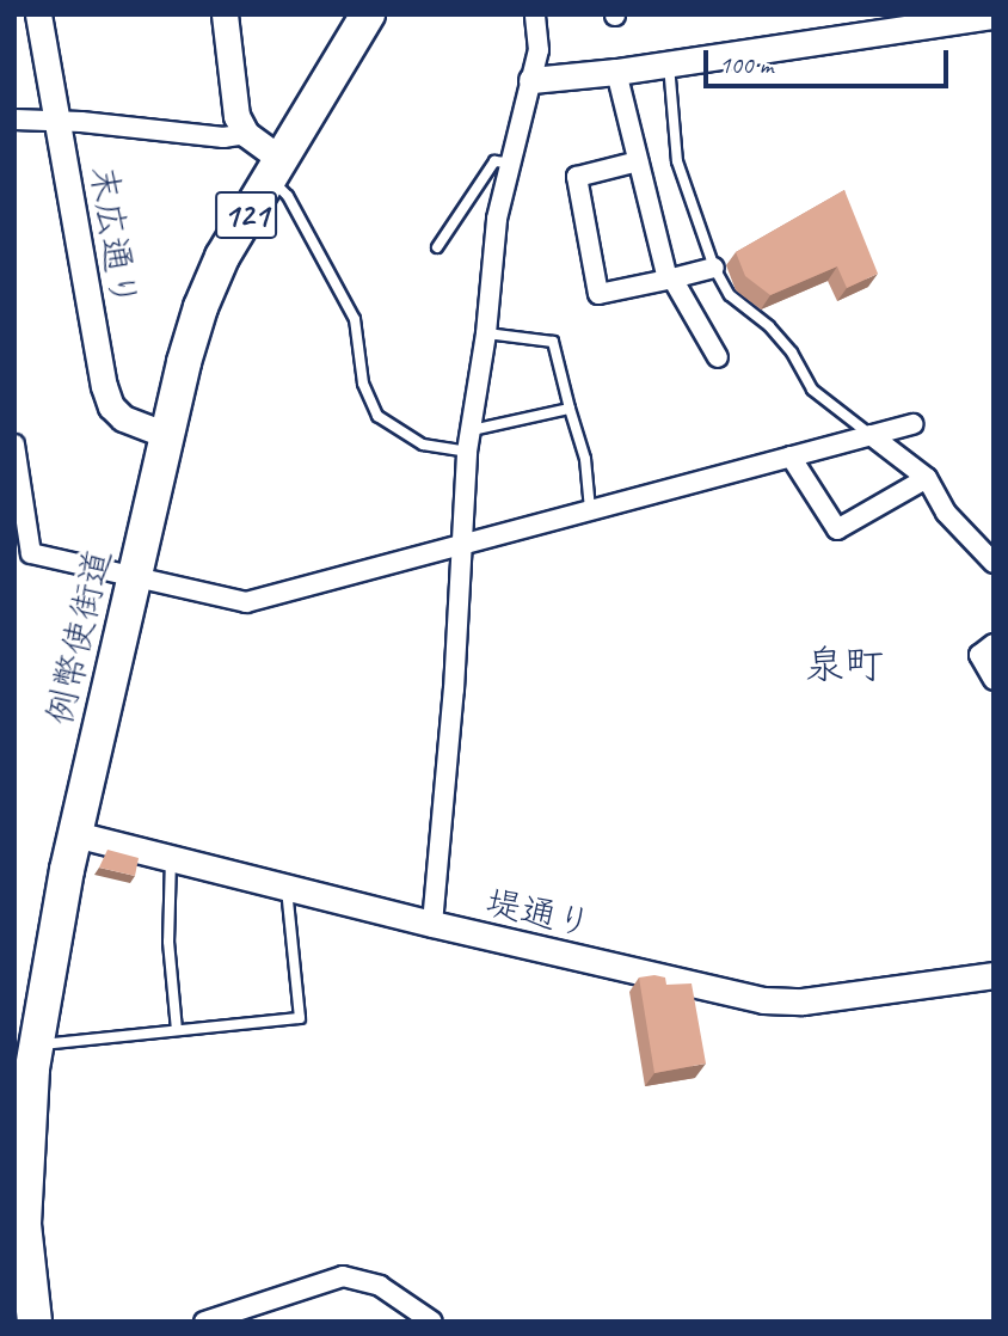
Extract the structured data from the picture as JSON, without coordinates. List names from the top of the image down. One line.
{"streets":{"highway":["121","例幣使街道"],"street":["末広通り","堤通り"]},"crossings":[["末広通り","例幣使街道"],["例幣使街道","堤通り"]],"districts":["泉町"],"scale_bar":"100 m"}
